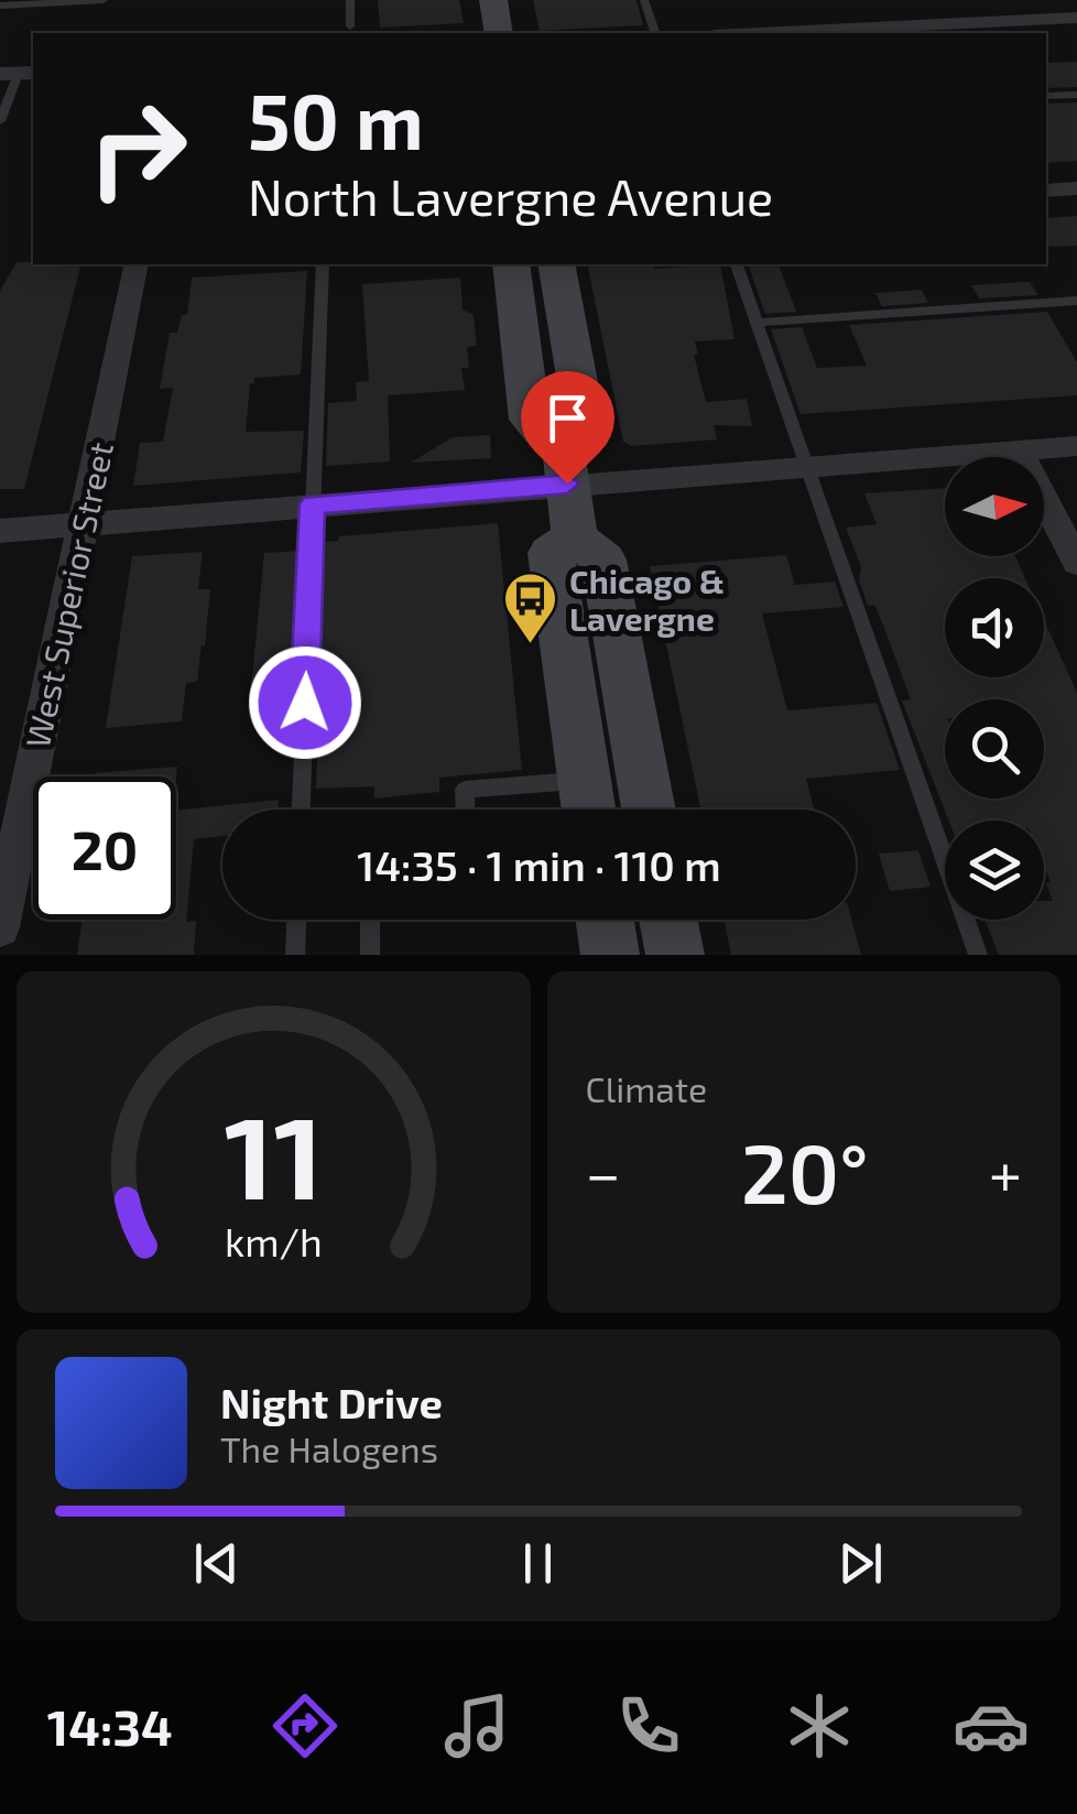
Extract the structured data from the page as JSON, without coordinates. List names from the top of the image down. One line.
{"streets":{"street":["West Superior Street"]},"places":{"bus stop":["Chicago & Lavergne"]},"north":"right","page":{"turn":["50 m","North Lavergne Avenue"],"limit":"20","trip":"14:35 · 1 min · 110 m","tile":"Climate","heat":["−","20°","+"],"song":["Night Drive","The Halogens"],"tabs":"14:34","gauge":["11","km/h"]}}
